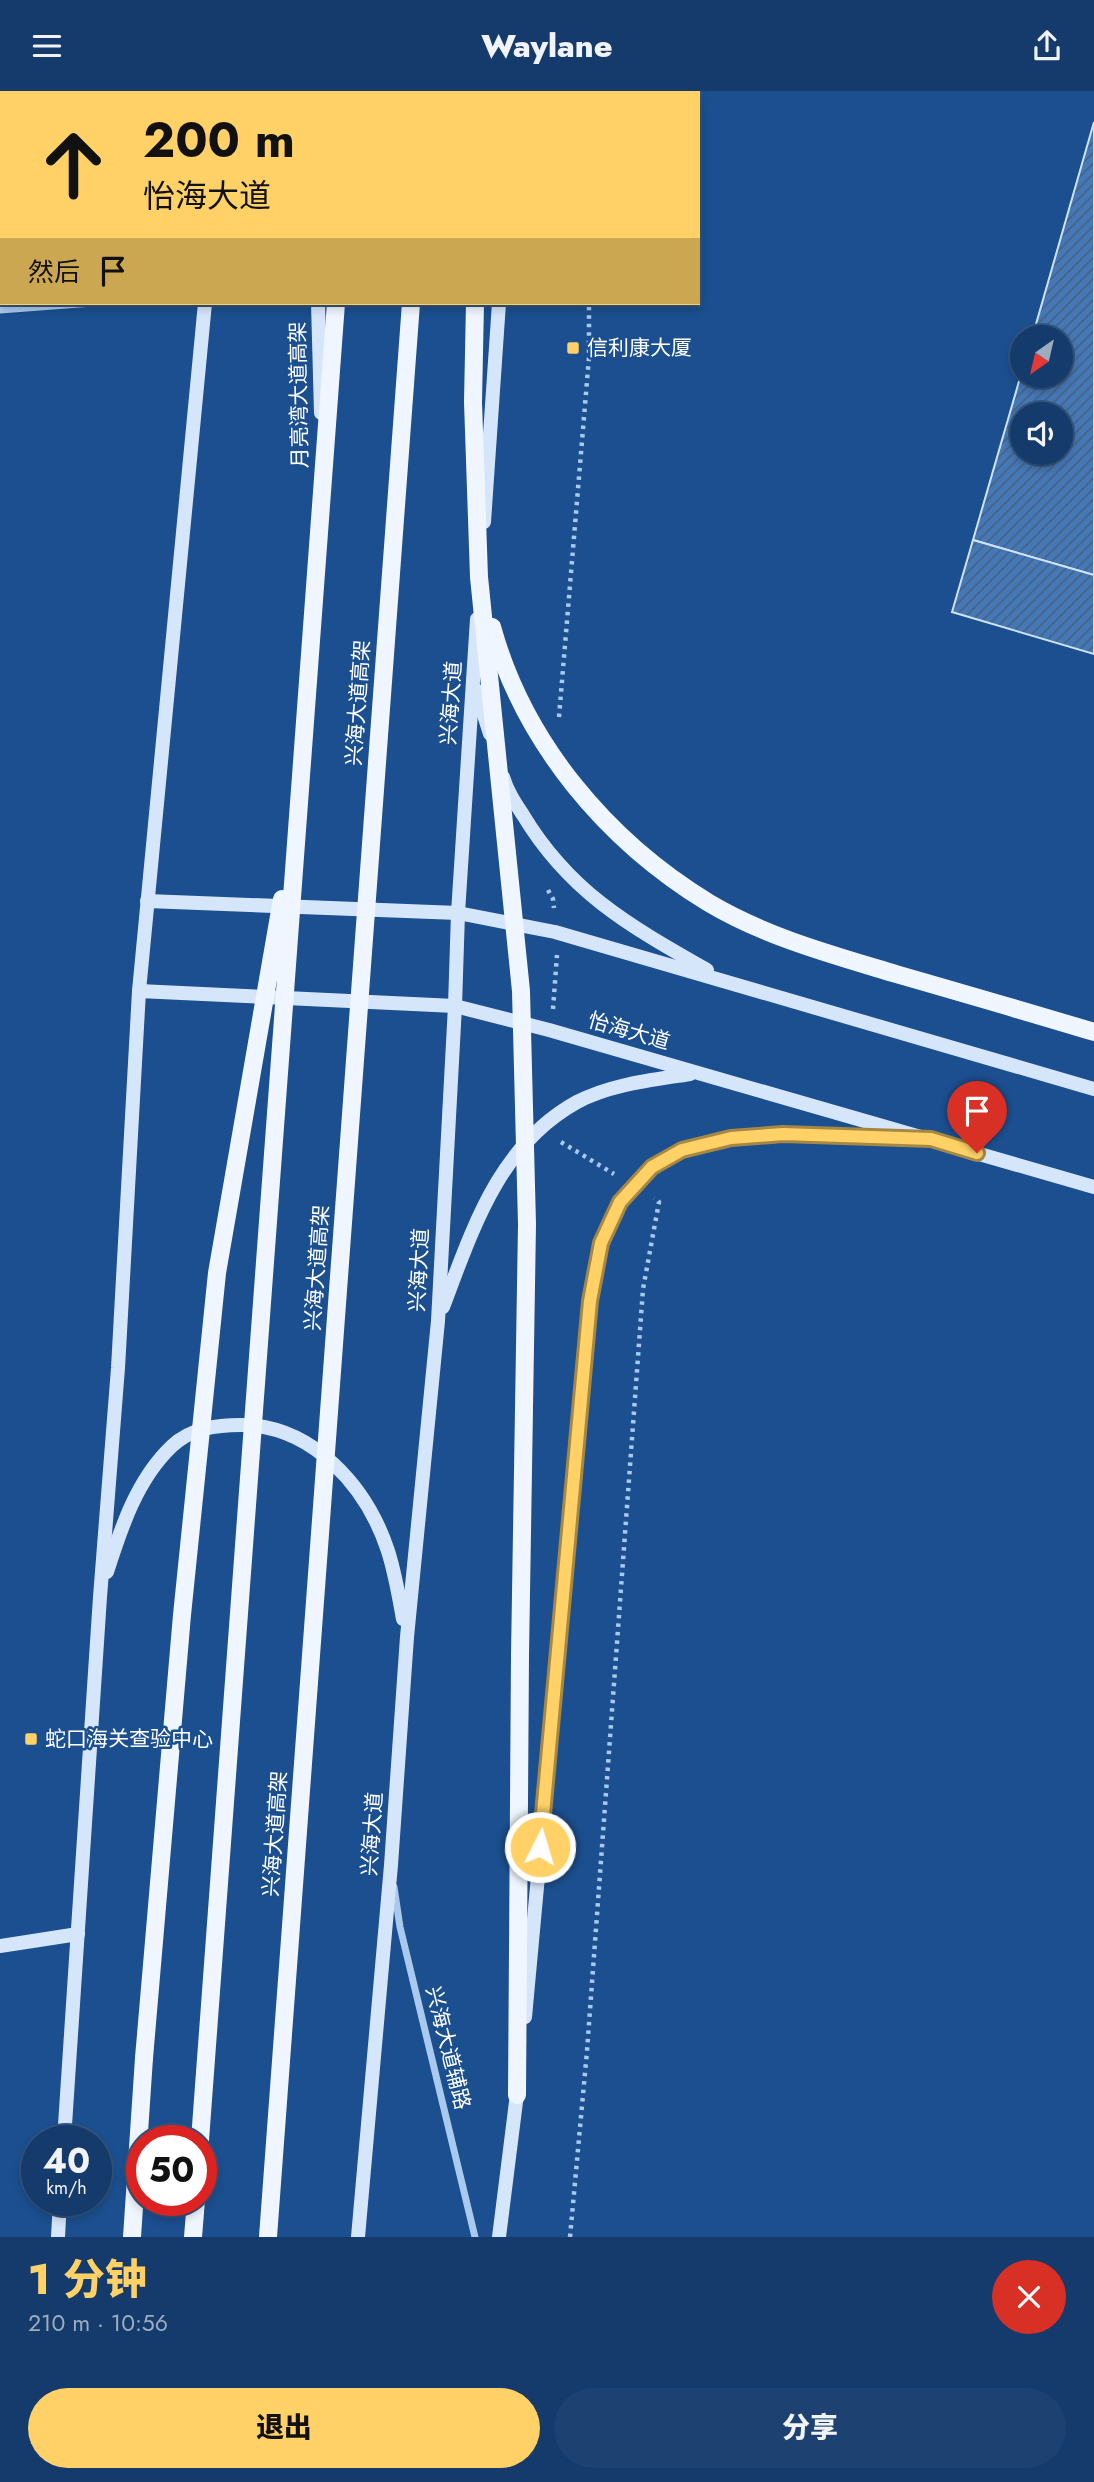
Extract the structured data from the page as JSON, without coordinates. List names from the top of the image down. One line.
{"streets":{"main road":["兴海大道高架"],"street":["月亮湾大道高架","兴海大道","怡海大道","兴海大道辅路"]},"crossings":[["兴海大道","怡海大道"],["兴海大道","兴海大道辅路"]],"places":{"transit":["信利康大厦","蛇口海关查验中心"]},"north":"bottom left","page":{"header":"Waylane","turn":["200 m","怡海大道"],"then":"然后","speed":"40 km/h","limit":"50","heading":["1 分钟","210 m · 10:56"],"buttons":["退出","分享"]}}
